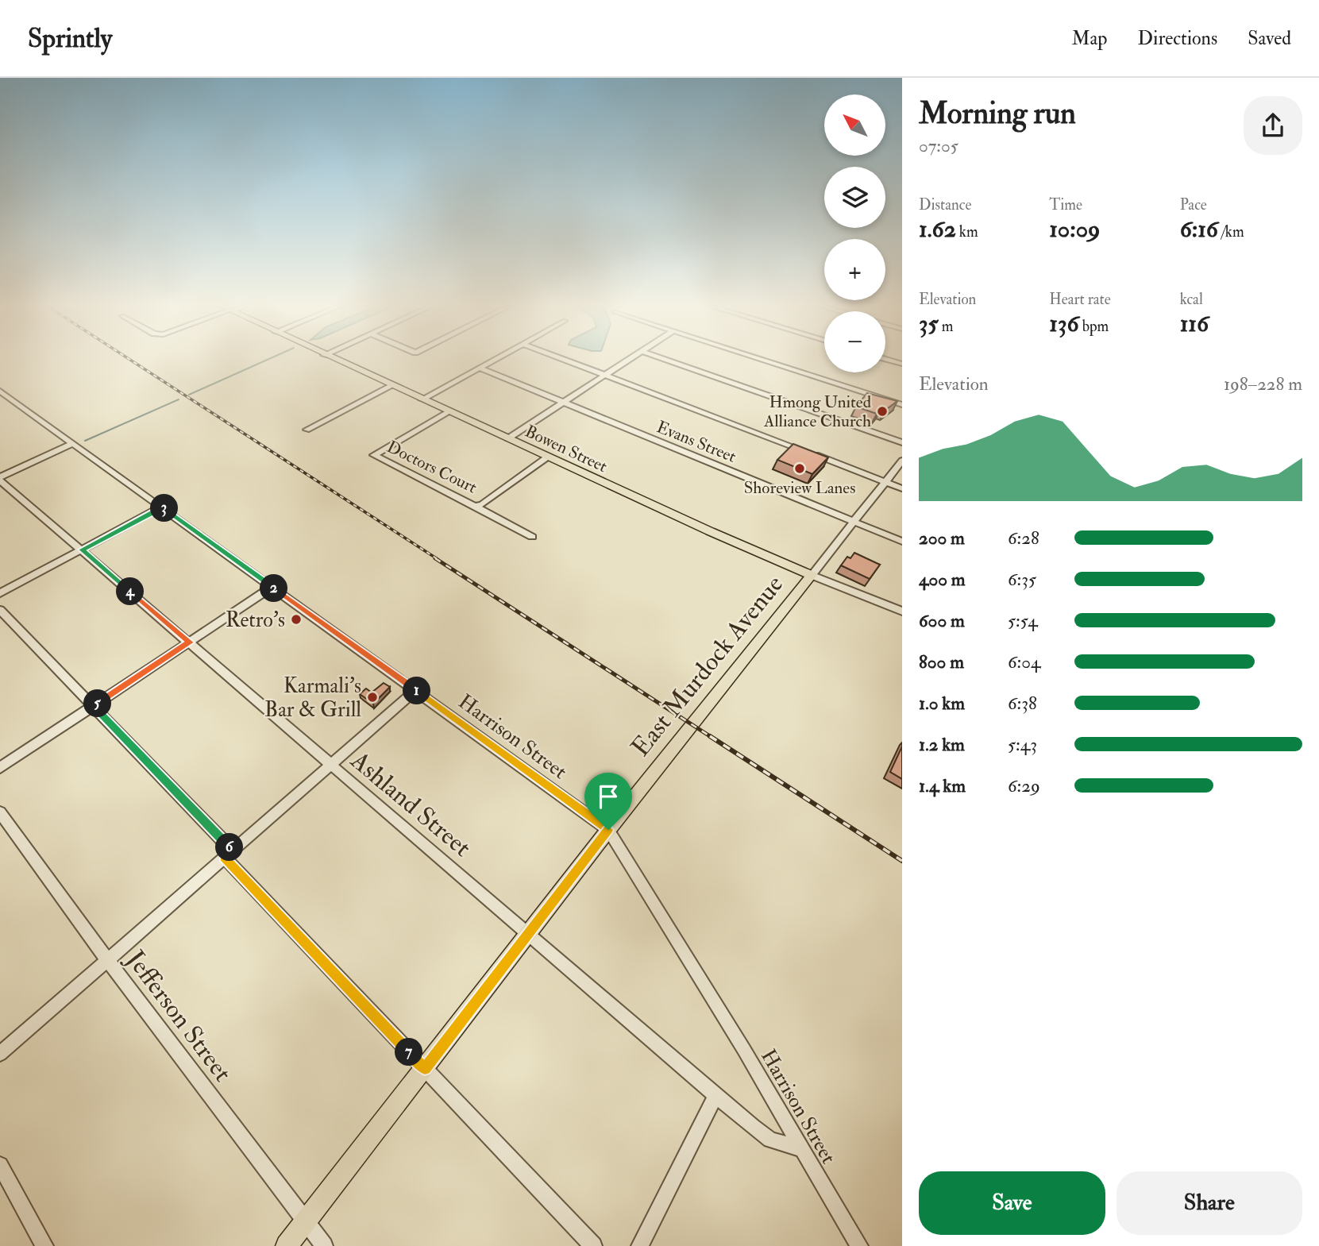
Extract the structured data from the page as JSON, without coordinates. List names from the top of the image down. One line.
{"streets":{"main road":["Bowen Street","East Murdock Avenue"],"street":["Evans Street","Doctors Court","Harrison Street","Ashland Street","Jefferson Street"]},"crossings":[["Evans Street","East Murdock Avenue"],["Bowen Street","Doctors Court"],["Bowen Street","East Murdock Avenue"],["East Murdock Avenue","Harrison Street"],["East Murdock Avenue","Ashland Street"],["East Murdock Avenue","Jefferson Street"],["Harrison Street","Ashland Street"]],"places":["Hmong United Alliance Church","Shoreview Lanes","Retro's","Karmali's Bar & Grill"],"north":"top left","page":{"header":"Sprintly","nav":["Map","Directions","Saved"],"heading":["Morning run","07:05"],"map_buttons":["+","−"],"stats":[["Distance","1.62 km"],["Time","10:09"],["Pace","6:16 /km"],["Elevation","35 m"],["Heart rate","136 bpm"],["kcal","116"]],"chart":["Elevation","198–228 m"],"pins":["3","2","4","1","5","6","7"],"list":[{"name":"200 m","note":"6:28"},{"name":"400 m","note":"6:35"},{"name":"600 m","note":"5:54"},{"name":"800 m","note":"6:04"},{"name":"1.0 km","note":"6:38"},{"name":"1.2 km","note":"5:43"},{"name":"1.4 km","note":"6:29"}],"buttons":["Save","Share"]}}
